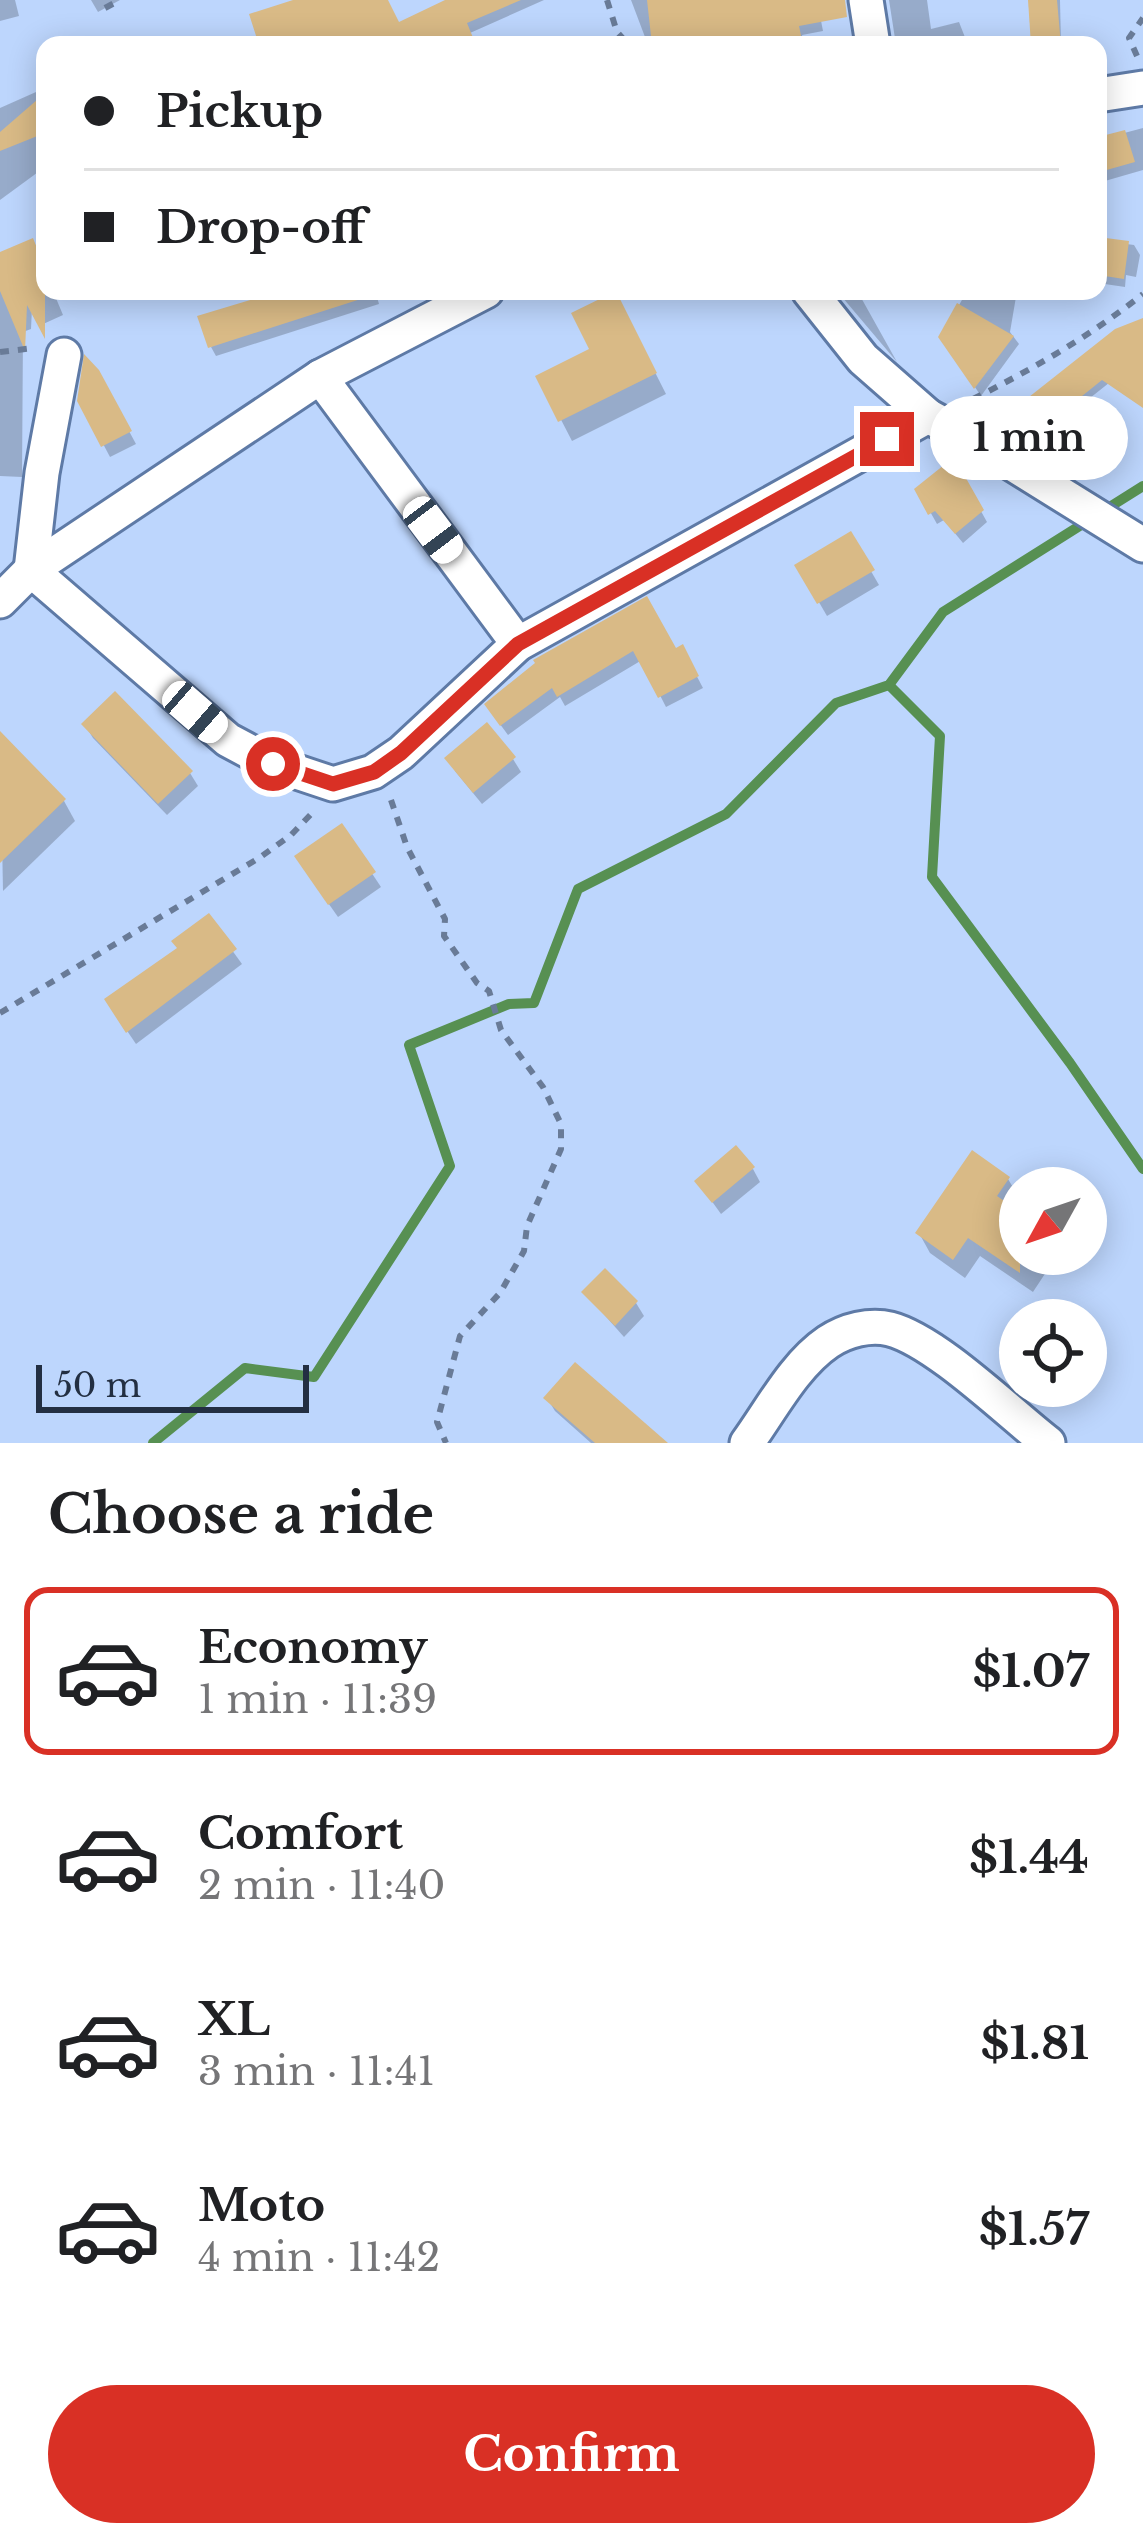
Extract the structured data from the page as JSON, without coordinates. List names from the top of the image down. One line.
{"scale_bar":"50 m","north":"bottom left","page":{"banner":["Pickup","Drop-off"],"bubble":"1 min","scale":"50 m","heading":"Choose a ride","list":[{"name":"Economy","note":"1 min · 11:39","value":"$1.07"},{"name":"Comfort","note":"2 min · 11:40","value":"$1.44"},{"name":"XL","note":"3 min · 11:41","value":"$1.81"},{"name":"Moto","note":"4 min · 11:42","value":"$1.57"}],"buttons":"Confirm"}}
